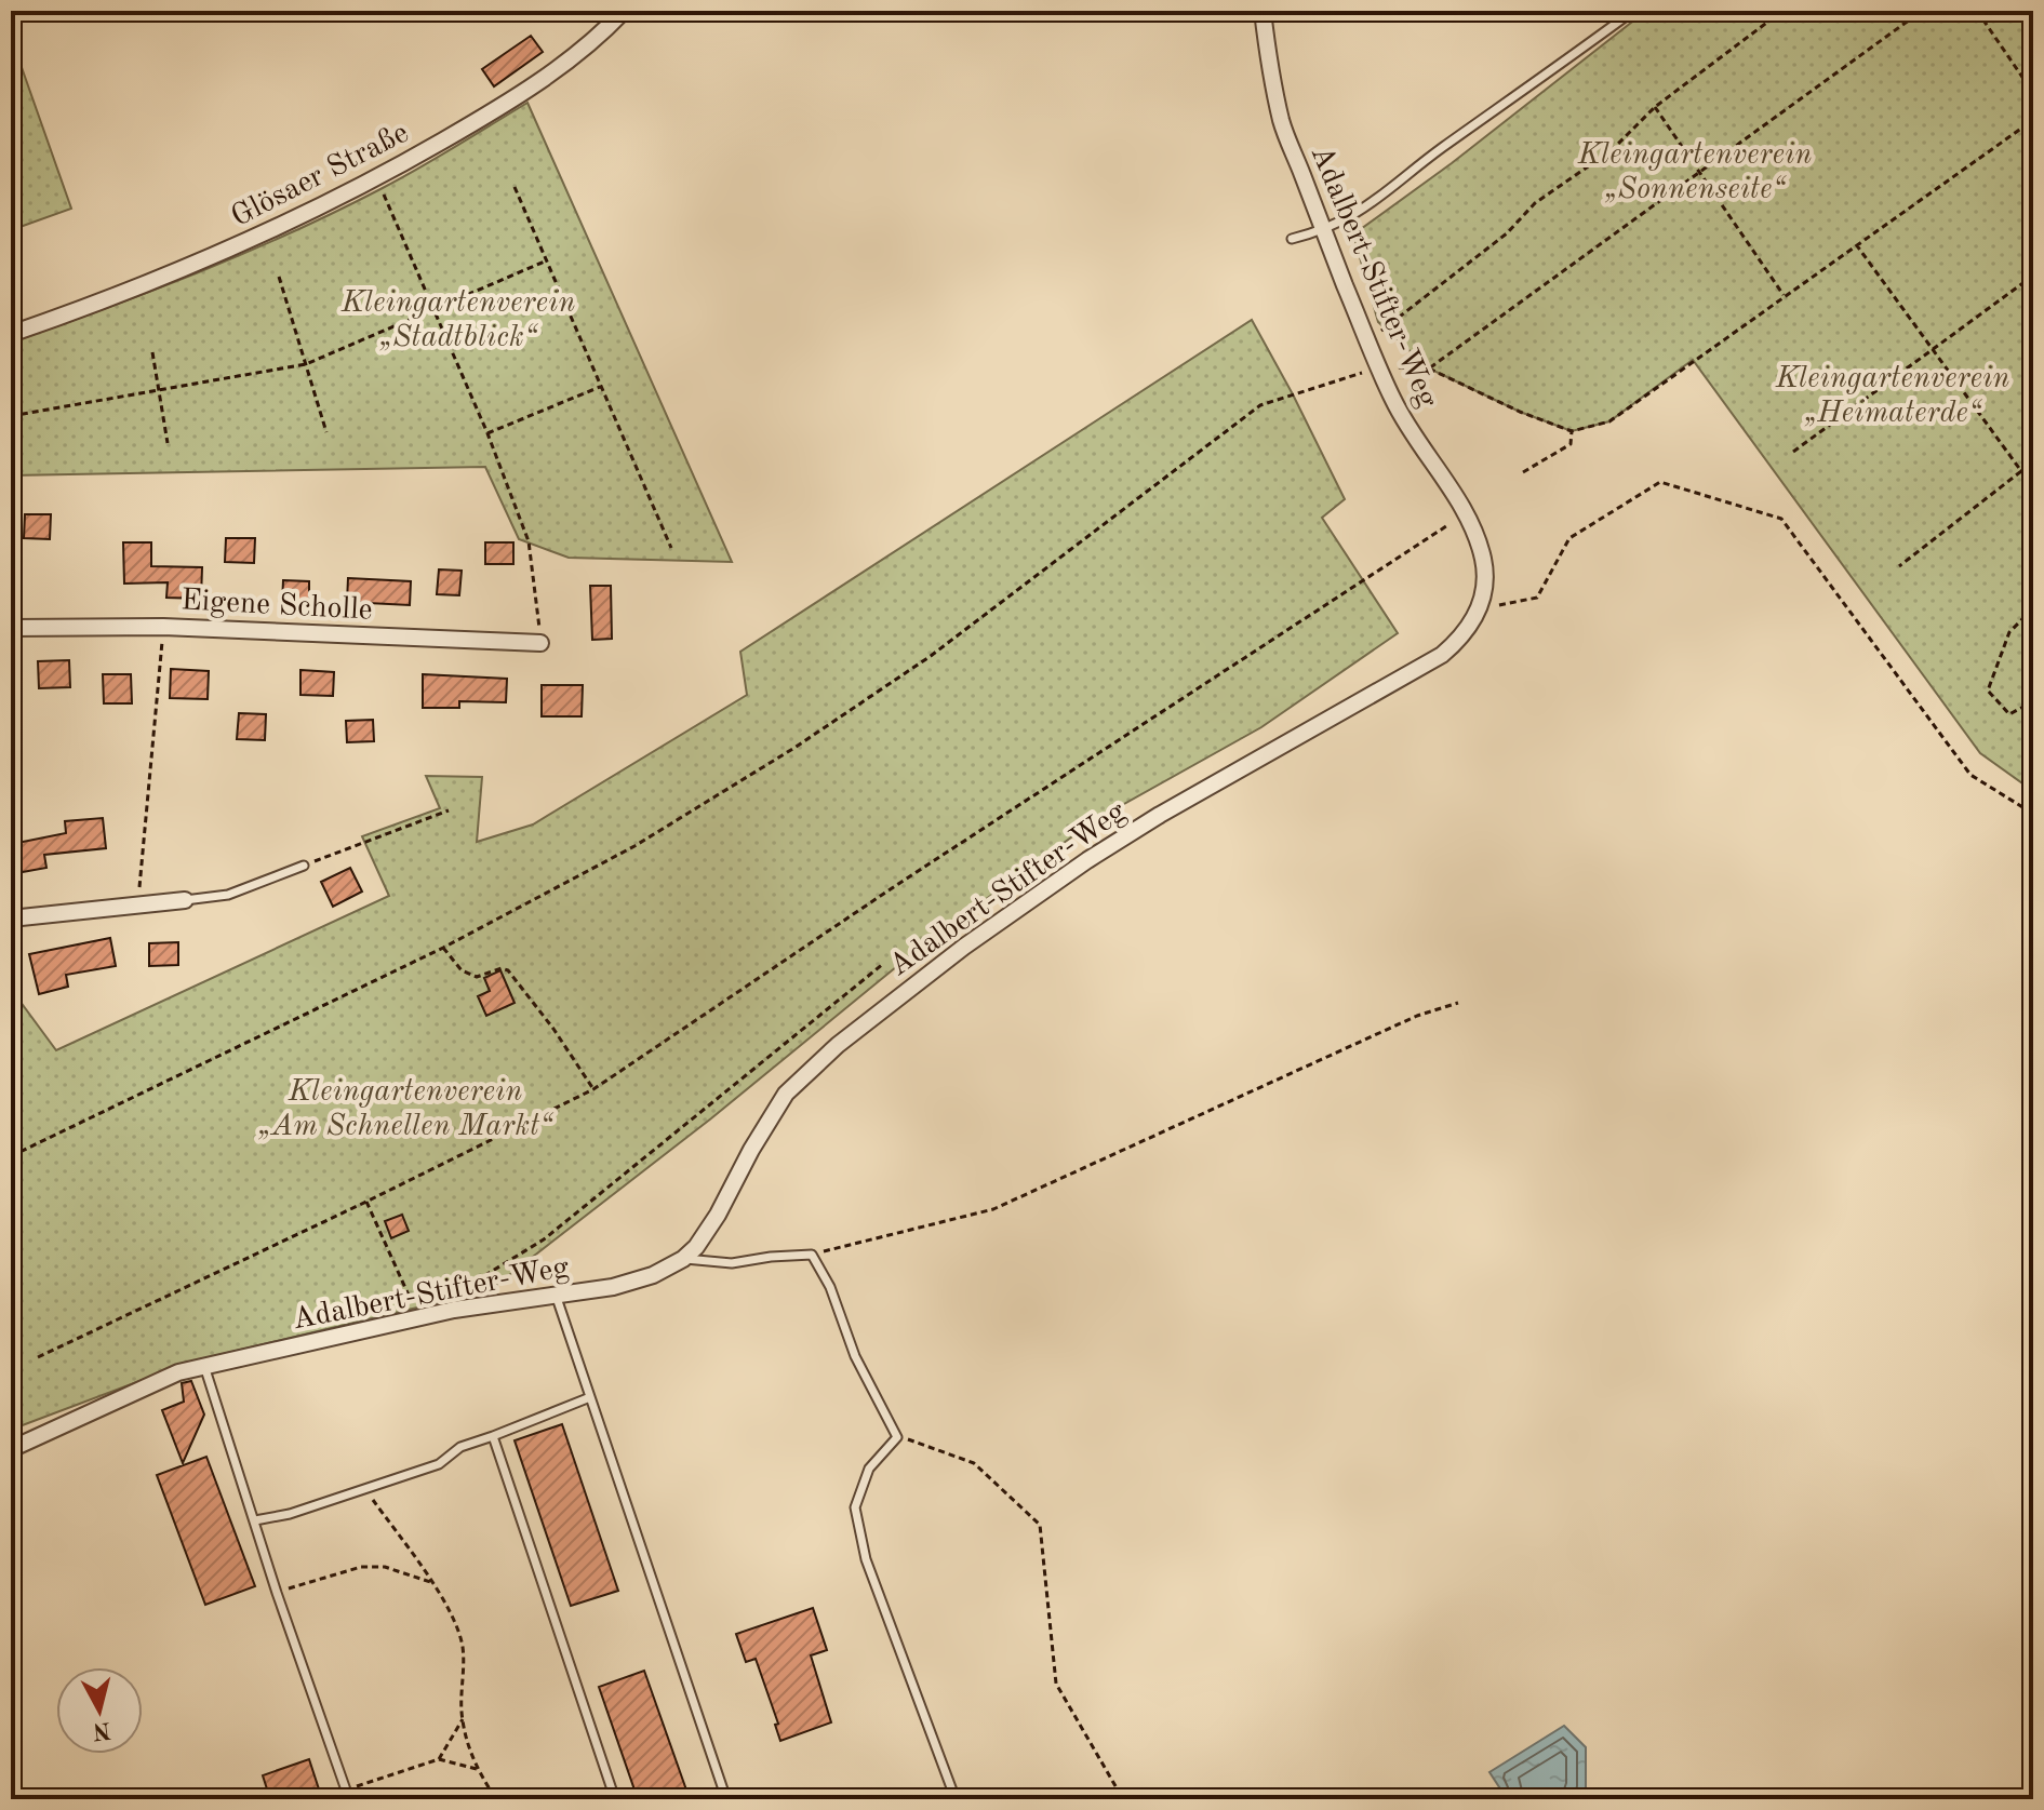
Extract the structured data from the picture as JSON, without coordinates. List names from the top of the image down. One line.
{"streets":{"street":["Glösaer Straße","Adalbert-Stifter-Weg","Eigene Scholle"]},"parks":["Kleingartenverein „Sonnenseite“","Kleingartenverein „Stadtblick“","Kleingartenverein „Heimaterde“","Kleingartenverein „Am Schnellen Markt“"],"north":"bottom"}
